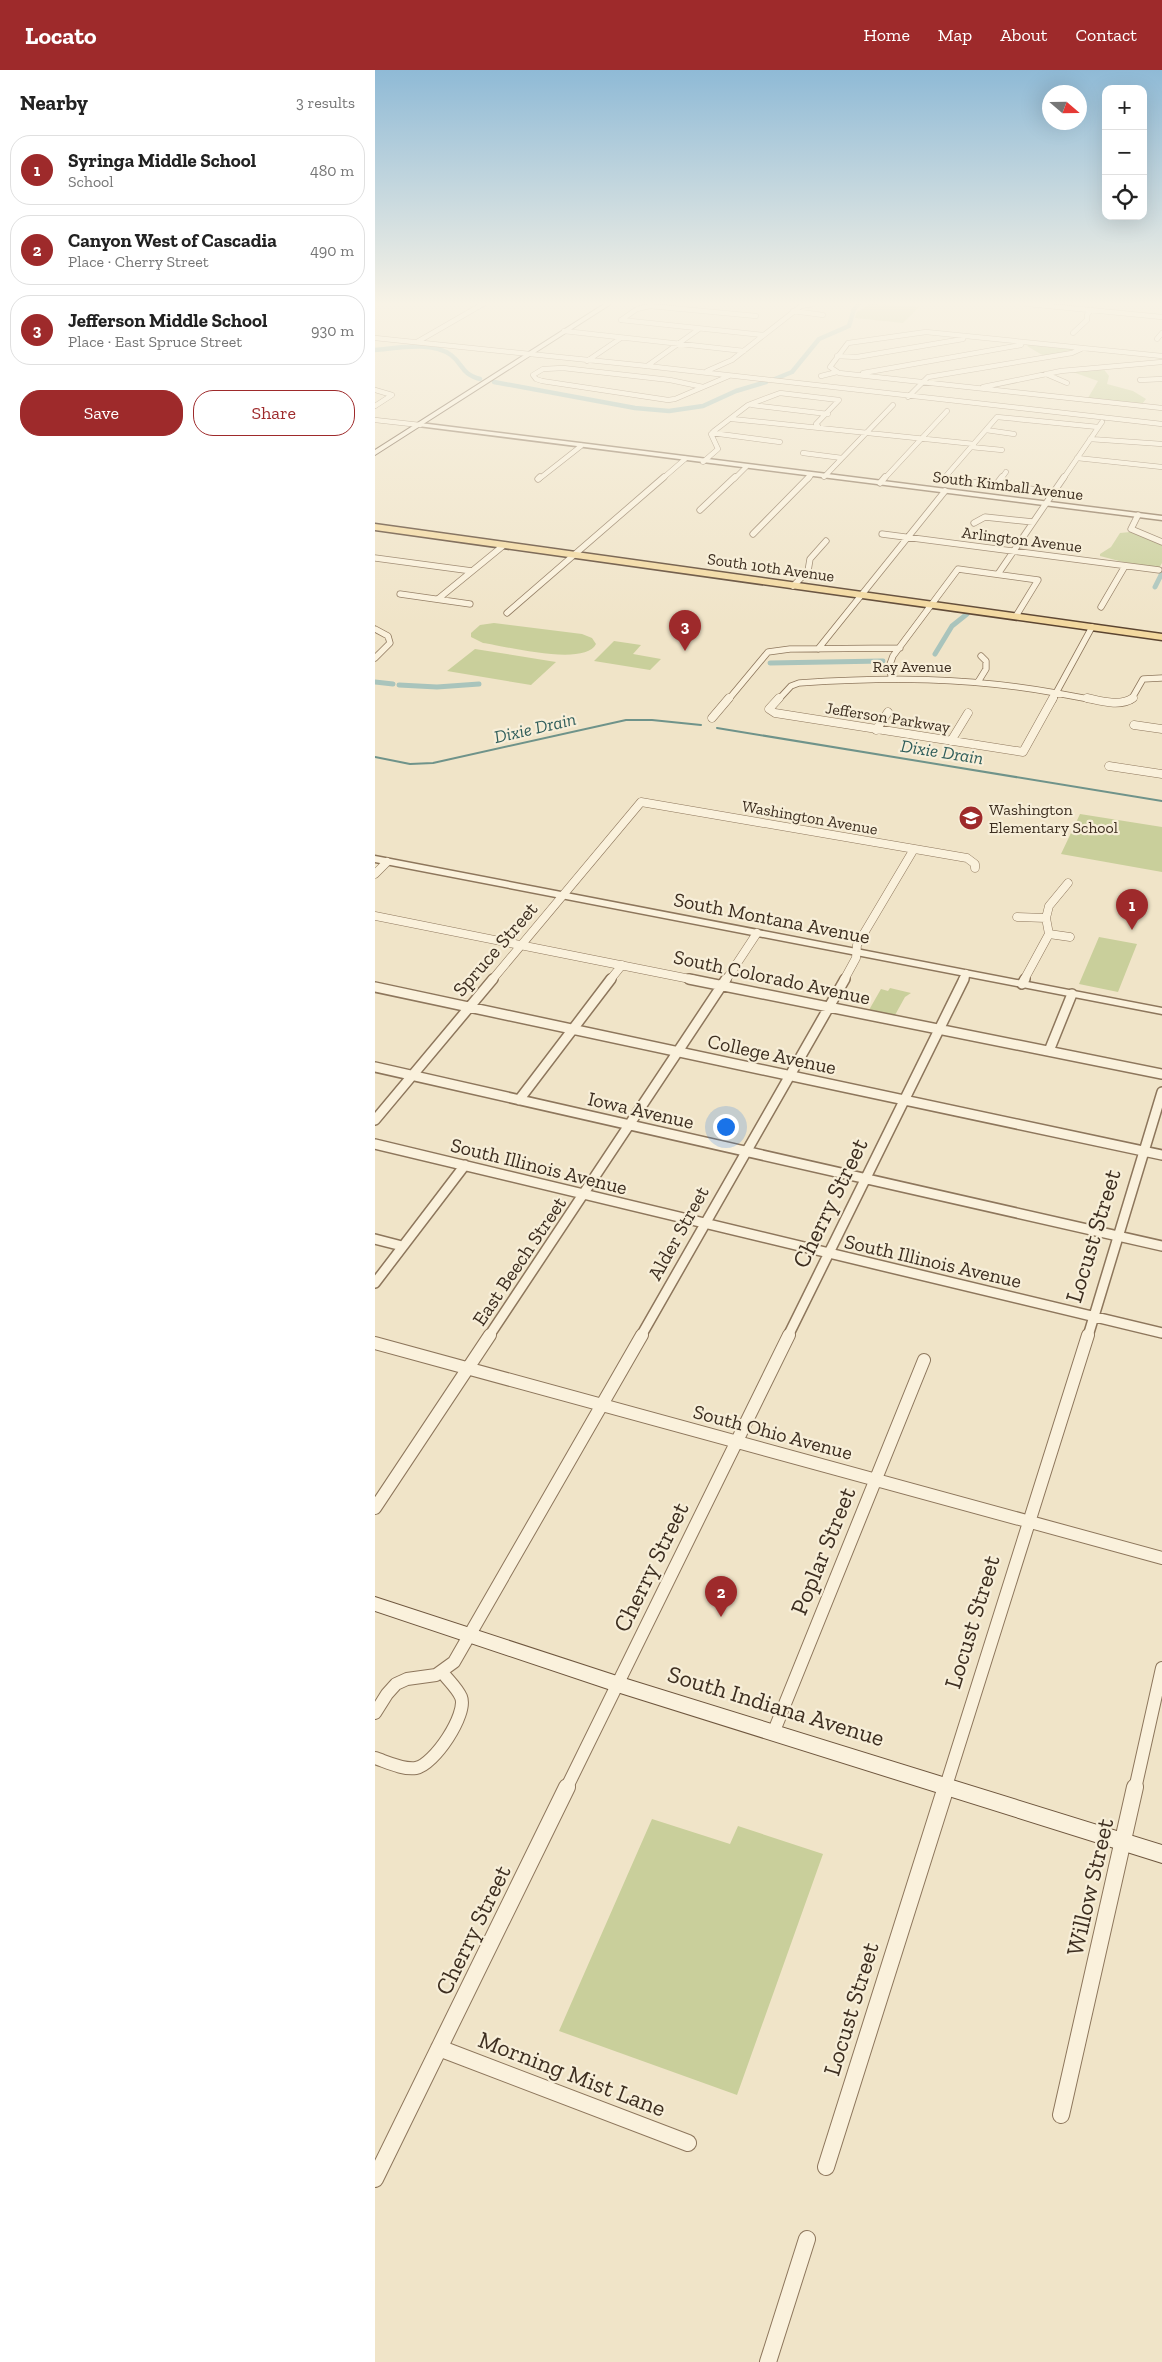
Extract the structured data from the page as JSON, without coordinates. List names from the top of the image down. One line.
{"streets":{"main road":["South 10th Avenue","South Indiana Avenue"],"street":["South Kimball Avenue","Arlington Avenue","Ray Avenue","Jefferson Parkway","Washington Avenue","South Montana Avenue","Spruce Street","South Colorado Avenue","College Avenue","Iowa Avenue","South Illinois Avenue","Cherry Street","Alder Street","Locust Street","East Beech Street","South Ohio Avenue","Poplar Street","Willow Street","Morning Mist Lane"]},"crossings":[["Ray Avenue","Jefferson Parkway"],["Washington Avenue","Spruce Street"],["Washington Avenue","Alder Street"],["South Montana Avenue","Spruce Street"],["South Montana Avenue","Cherry Street"],["South Montana Avenue","Alder Street"],["South Montana Avenue","East Beech Street"],["Spruce Street","South Colorado Avenue"],["Spruce Street","College Avenue"],["Spruce Street","Iowa Avenue"],["South Colorado Avenue","Cherry Street"],["South Colorado Avenue","Alder Street"],["South Colorado Avenue","East Beech Street"],["College Avenue","Cherry Street"],["College Avenue","Alder Street"],["College Avenue","Locust Street"],["College Avenue","East Beech Street"],["Iowa Avenue","Cherry Street"],["Iowa Avenue","Alder Street"],["Iowa Avenue","Locust Street"],["Iowa Avenue","East Beech Street"],["South Illinois Avenue","Cherry Street"],["South Illinois Avenue","Alder Street"],["South Illinois Avenue","Locust Street"],["South Illinois Avenue","East Beech Street"],["Cherry Street","South Ohio Avenue"],["Cherry Street","South Indiana Avenue"],["Cherry Street","Morning Mist Lane"],["Alder Street","South Ohio Avenue"],["Alder Street","South Indiana Avenue"],["Locust Street","South Ohio Avenue"],["Locust Street","South Indiana Avenue"],["East Beech Street","South Ohio Avenue"],["South Ohio Avenue","Poplar Street"],["Poplar Street","South Indiana Avenue"],["South Indiana Avenue","Willow Street"]],"water":["Dixie Drain"],"places":{"school or university":["Washington Elementary School"]},"north":"right","page":{"header":"Locato","nav":["Home","Map","About","Contact"],"heading":["Nearby","3 results"],"map_buttons":["+","−"],"list":[{"mark":"1","name":"Syringa Middle School","note":"School","value":"480 m"},{"mark":"2","name":"Canyon West of Cascadia","note":"Place · Cherry Street","value":"490 m"},{"mark":"3","name":"Jefferson Middle School","note":"Place · East Spruce Street","value":"930 m"}],"buttons":["Save","Share"],"pins":["3","1","2"]}}
